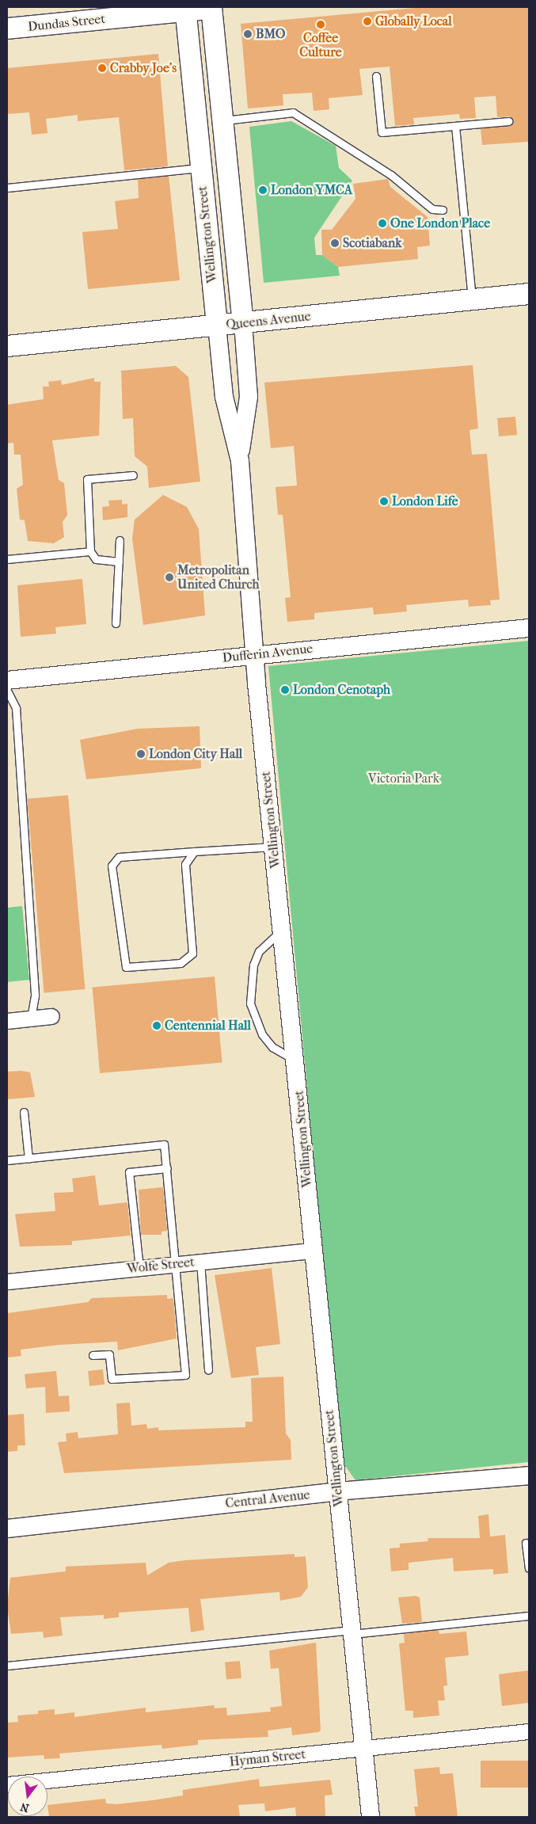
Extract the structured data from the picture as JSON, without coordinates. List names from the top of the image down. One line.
{"streets":{"main road":["Dundas Street","Wellington Street","Queens Avenue"],"street":["Dufferin Avenue","Wolfe Street","Central Avenue","Hyman Street"]},"crossings":[["Dundas Street","Wellington Street"],["Wellington Street","Queens Avenue"],["Wellington Street","Dufferin Avenue"],["Wellington Street","Wolfe Street"],["Wellington Street","Central Avenue"],["Wellington Street","Hyman Street"]],"parks":["Victoria Park"],"places":["Globally Local","Coffee Culture","BMO","Crabby Joe's","London YMCA","One London Place","Scotiabank","London Life","Metropolitan United Church","London Cenotaph","London City Hall","Centennial Hall"],"north":"bottom"}
